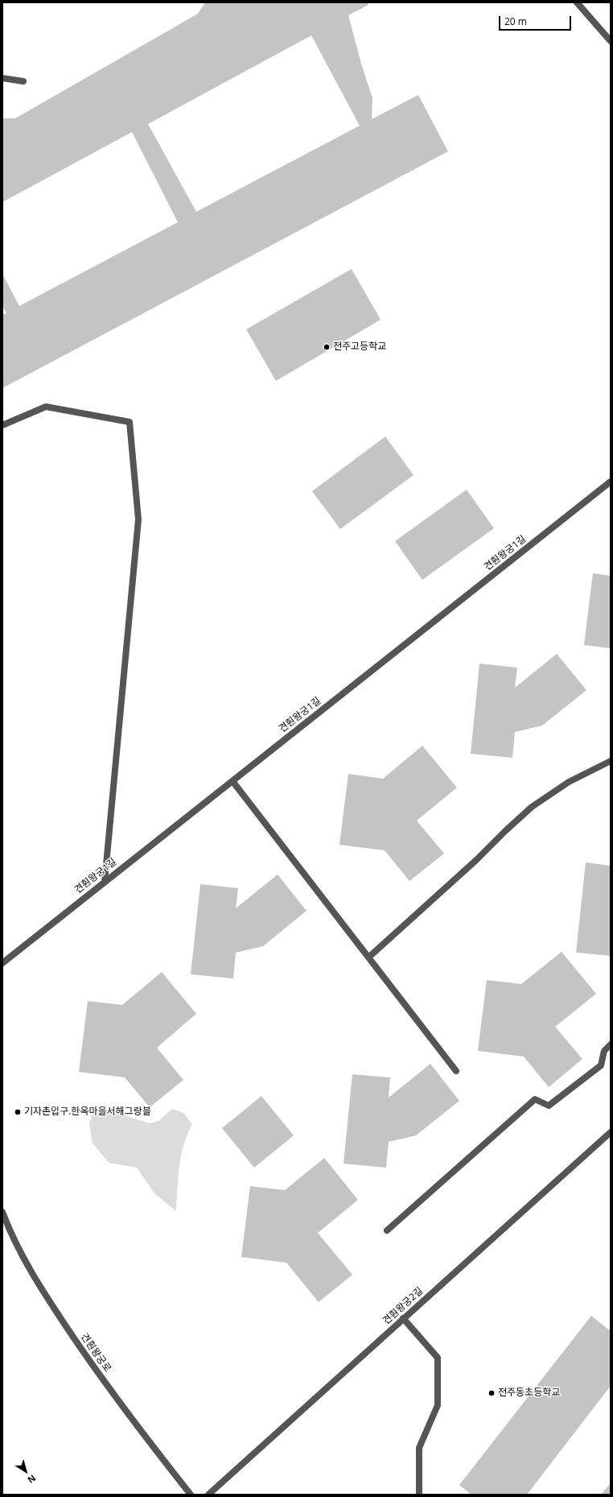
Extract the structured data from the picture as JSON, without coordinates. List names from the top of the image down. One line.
{"streets":{"street":["견훤왕궁1길","견훤왕궁2길","견훤왕궁로"]},"places":["전주고등학교","기자촌입구.한옥마을서해그랑블","전주동초등학교"],"scale_bar":"20 m","north":"bottom right"}
